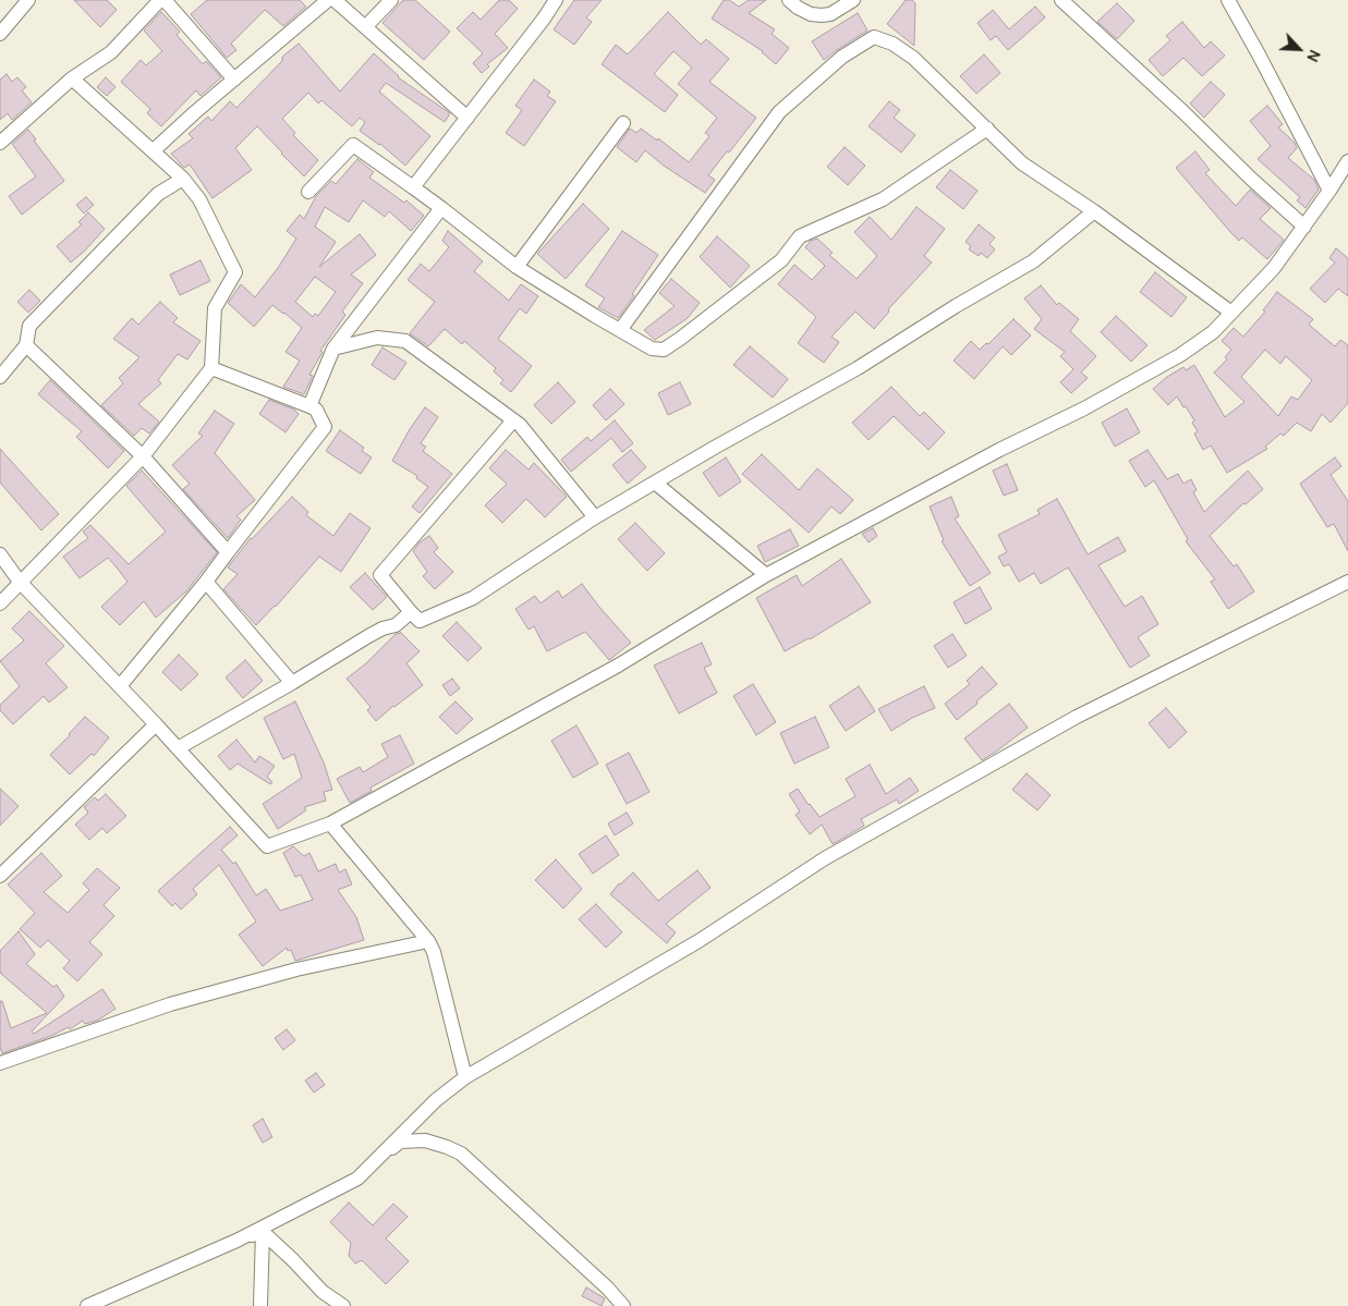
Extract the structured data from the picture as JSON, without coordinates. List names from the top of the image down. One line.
{"north":"bottom right"}
